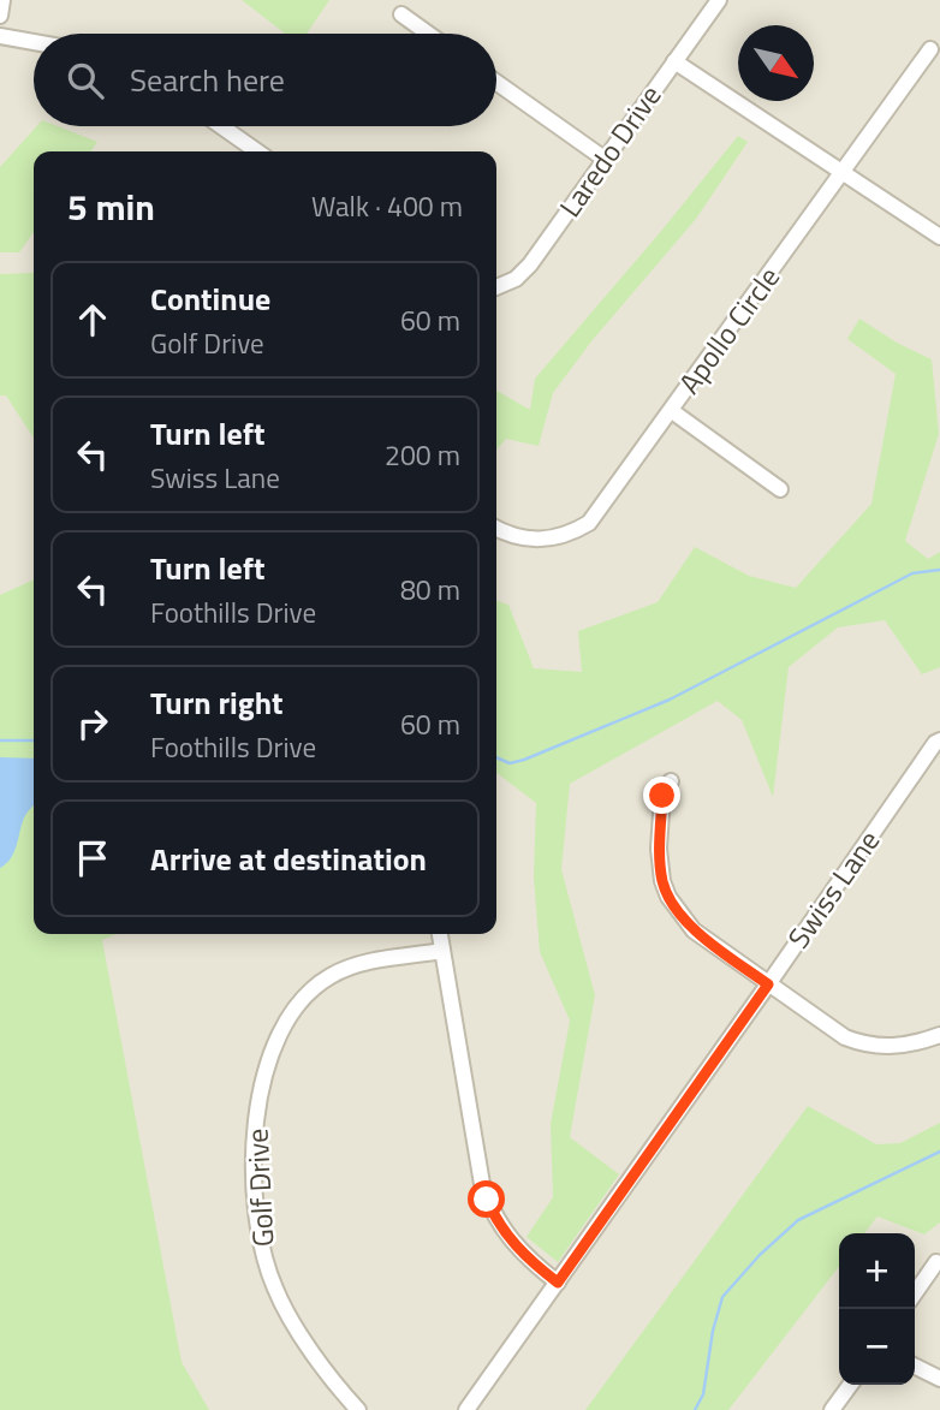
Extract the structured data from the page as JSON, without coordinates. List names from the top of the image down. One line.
{"streets":{"street":["Laredo Drive","Apollo Circle","Swiss Lane","Golf Drive"]},"north":"bottom right","page":{"search":"Search here","heading":["5 min","Walk · 400 m"],"list":[["Continue","Golf Drive","60 m"],["Turn left","Swiss Lane","200 m"],["Turn left","Foothills Drive","80 m"],["Turn right","Foothills Drive","60 m"],"Arrive at destination"],"map_buttons":["+","−"]}}
